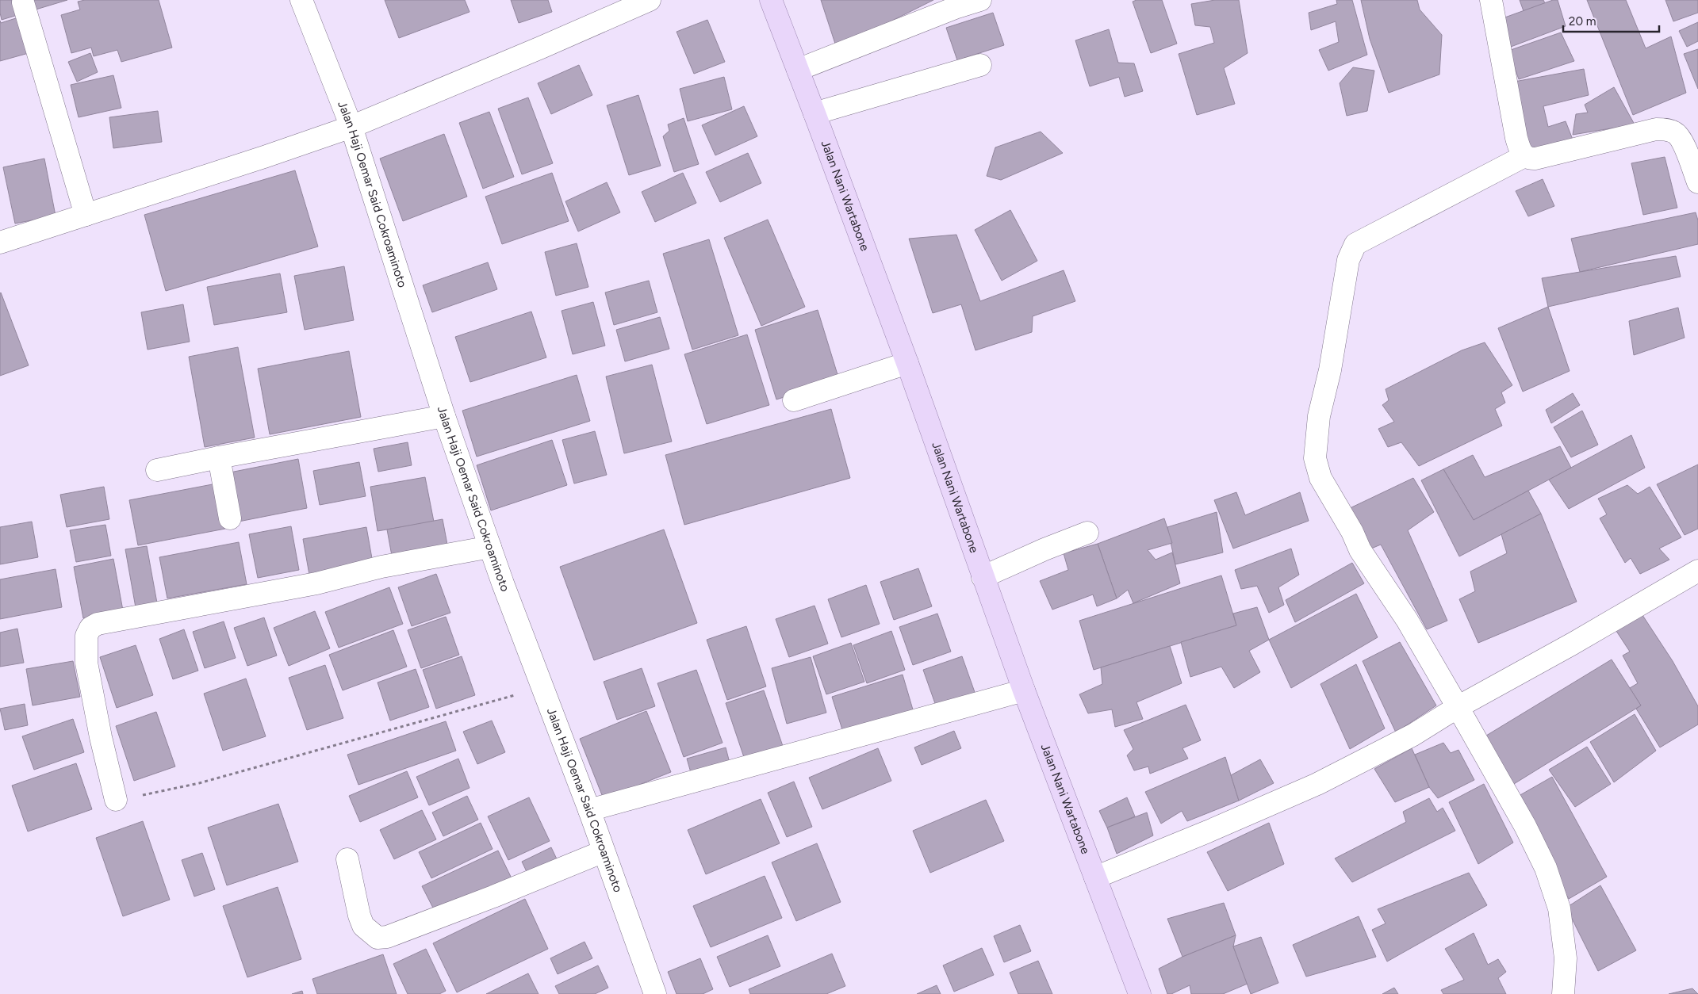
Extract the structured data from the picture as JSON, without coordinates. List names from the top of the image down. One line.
{"streets":{"main road":["Jalan Nani Wartabone"],"street":["Jalan Haji Oemar Said Cokroaminoto"]},"scale_bar":"20 m"}
